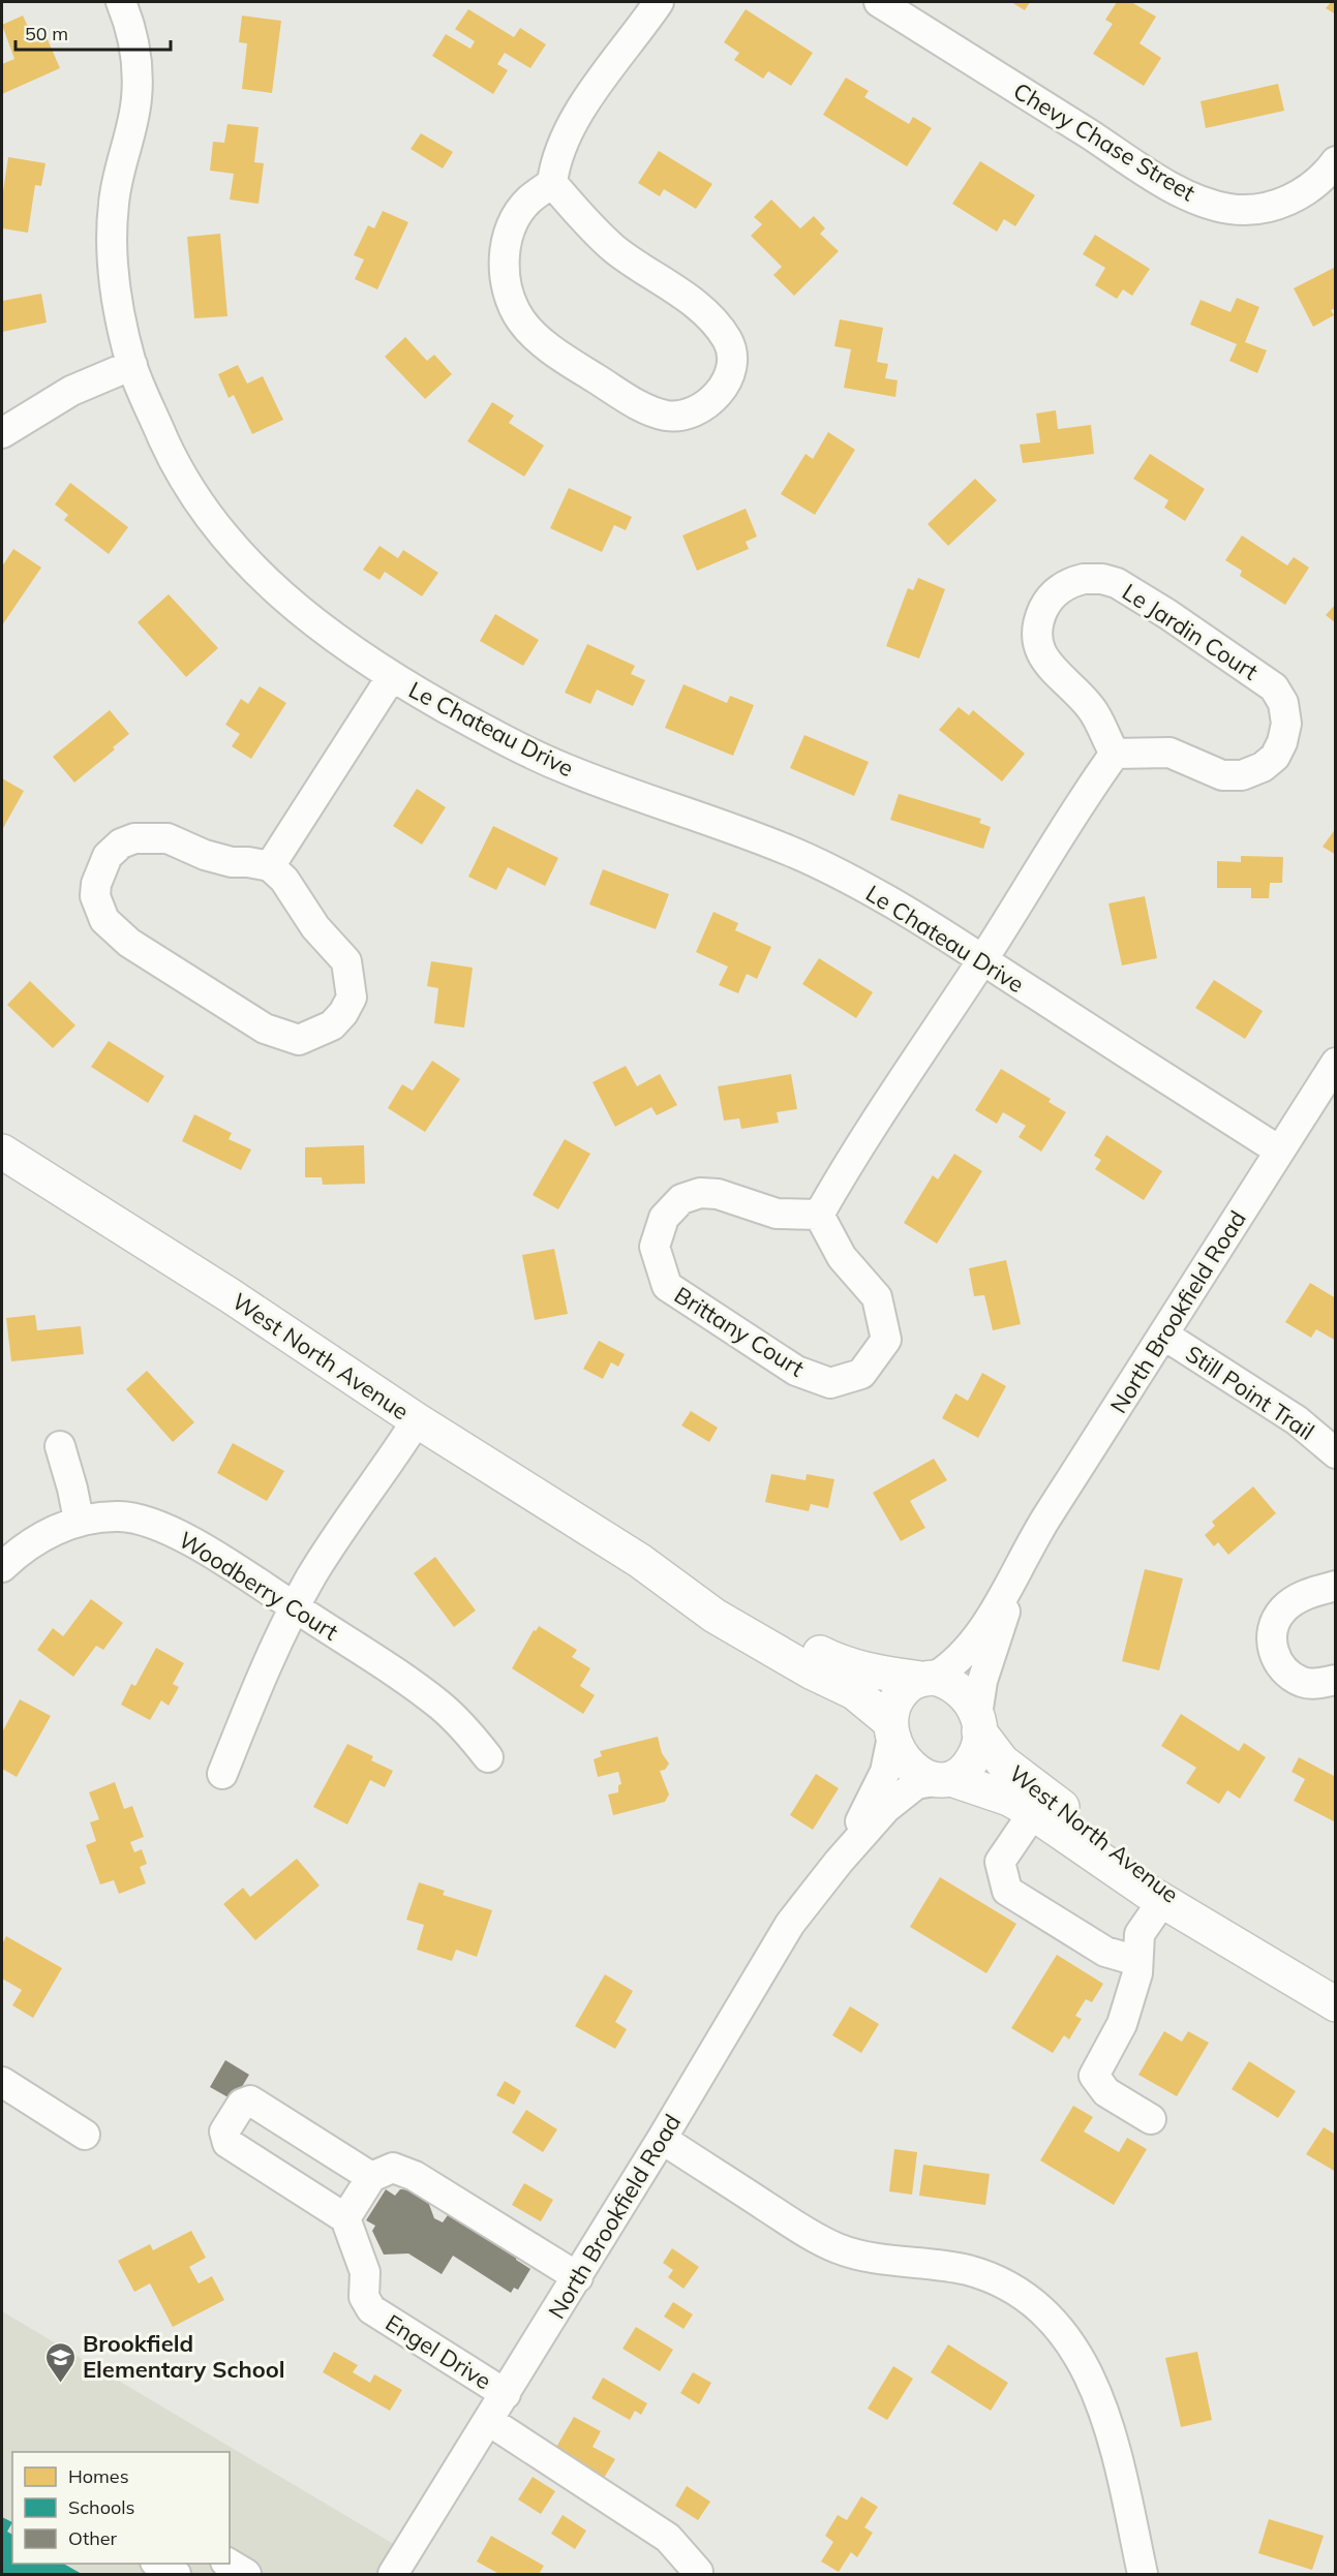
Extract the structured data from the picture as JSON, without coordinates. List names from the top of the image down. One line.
{"streets":{"main road":["West North Avenue"],"street":["Chevy Chase Street","Le Jardin Court","Le Chateau Drive","North Brookfield Road","Brittany Court","Still Point Trail","Woodberry Court","Engel Drive"]},"crossings":[["Le Chateau Drive","North Brookfield Road"],["North Brookfield Road","West North Avenue"],["North Brookfield Road","Still Point Trail"],["North Brookfield Road","Engel Drive"]],"places":{"school or university":["Brookfield Elementary School"]},"legend":["Homes","Schools","Other"],"scale_bar":"50 m"}
